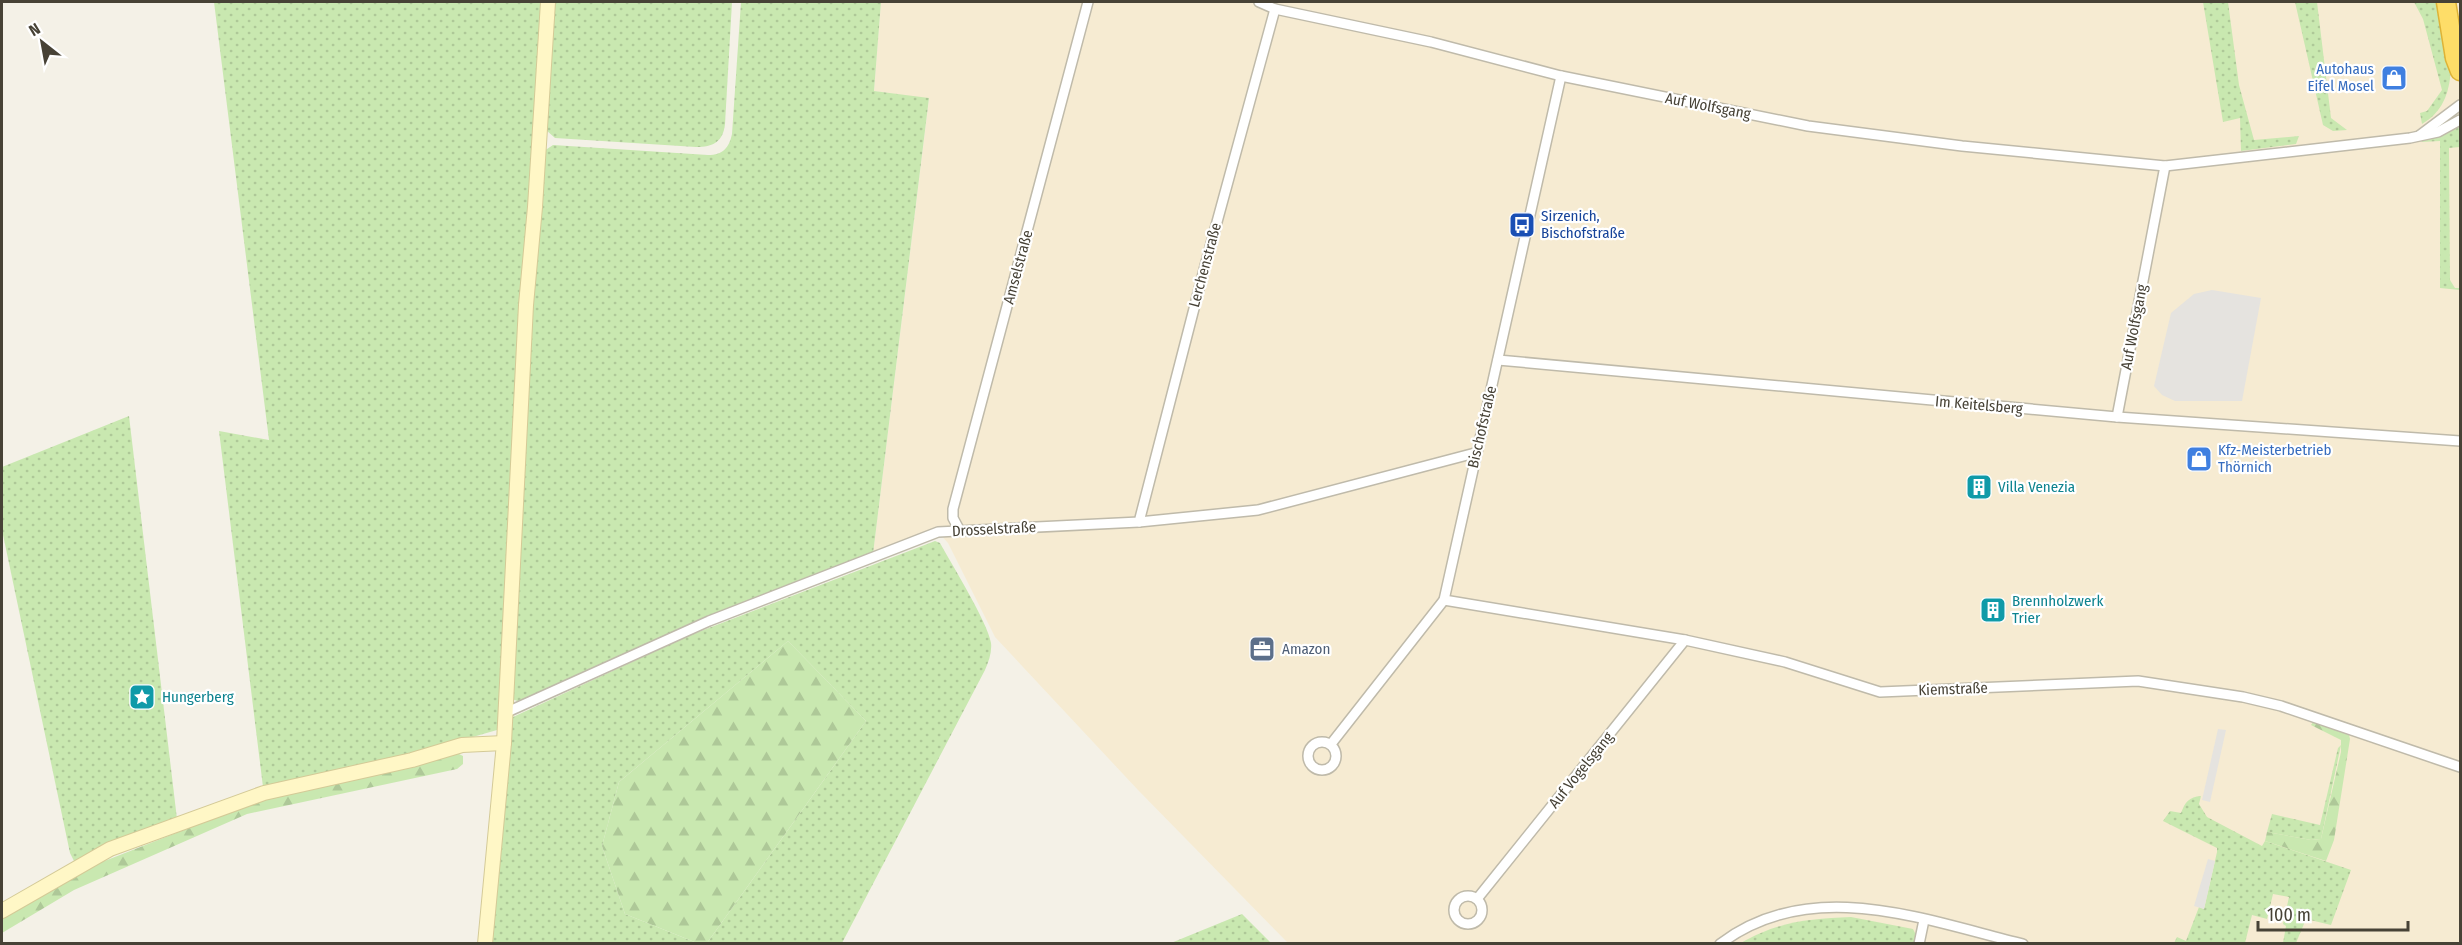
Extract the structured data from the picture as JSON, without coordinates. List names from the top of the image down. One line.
{"streets":{"street":["Auf Wolfsgang","Lerchenstraße","Amselstraße","Im Keitelsberg","Bischofstraße","Drosselstraße","Kiemstraße","Auf Vogelsgang"]},"crossings":[["Auf Wolfsgang","Lerchenstraße"],["Auf Wolfsgang","Im Keitelsberg"],["Auf Wolfsgang","Bischofstraße"],["Lerchenstraße","Drosselstraße"],["Amselstraße","Drosselstraße"],["Im Keitelsberg","Bischofstraße"],["Bischofstraße","Drosselstraße"],["Bischofstraße","Kiemstraße"],["Kiemstraße","Auf Vogelsgang"]],"places":{"shop":["Autohaus Eifel Mosel","Kfz-Meisterbetrieb Thörnich"],"bus stop":["Sirzenich, Bischofstraße"],"building":["Villa Venezia","Brennholzwerk Trier"],"office":["Amazon"],"place":["Hungerberg"]},"scale_bar":"100 m","north":"top left"}
